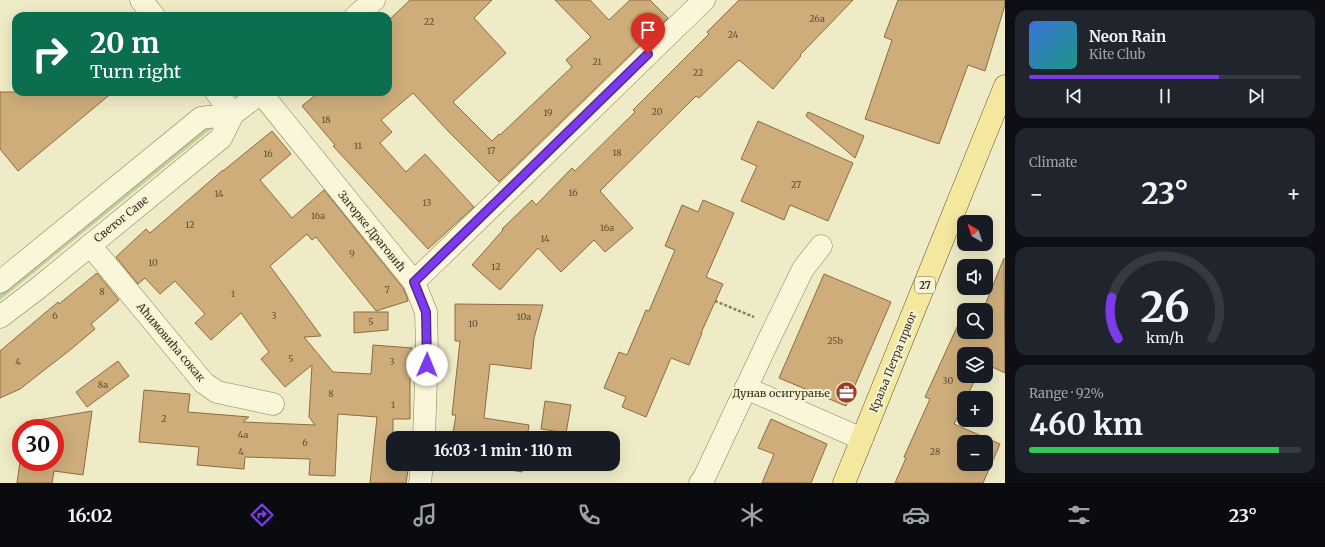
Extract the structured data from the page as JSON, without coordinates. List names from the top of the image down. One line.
{"streets":{"main road":["27","Краља Петра првог"],"street":["Светог Саве","Загорке Драговић","Аћимовића сокак"]},"crossings":[["Светог Саве","Аћимовића сокак"]],"places":{"office":["Дунав осигурање"]},"house_numbers":["26a","22","24","21","22","20","19","18","11","17","18","16","27","16","14","13","16a","12","16a","14","9","10","12","7","8","1","6","3","10a","5","10","25b","5","4","3","30","8a","8","1","2","4a","6","4","28"],"north":"top left","page":{"turn":["20 m","Turn right"],"song":["Neon Rain","Kite Club"],"tile":["Climate",["Range · 92%","460 km"]],"heat":["−","23°","+"],"map_buttons":["+","−"],"limit":"30","trip":"16:03 · 1 min · 110 m","tabs":["16:02","23°"],"gauge":["26","km/h"]}}
